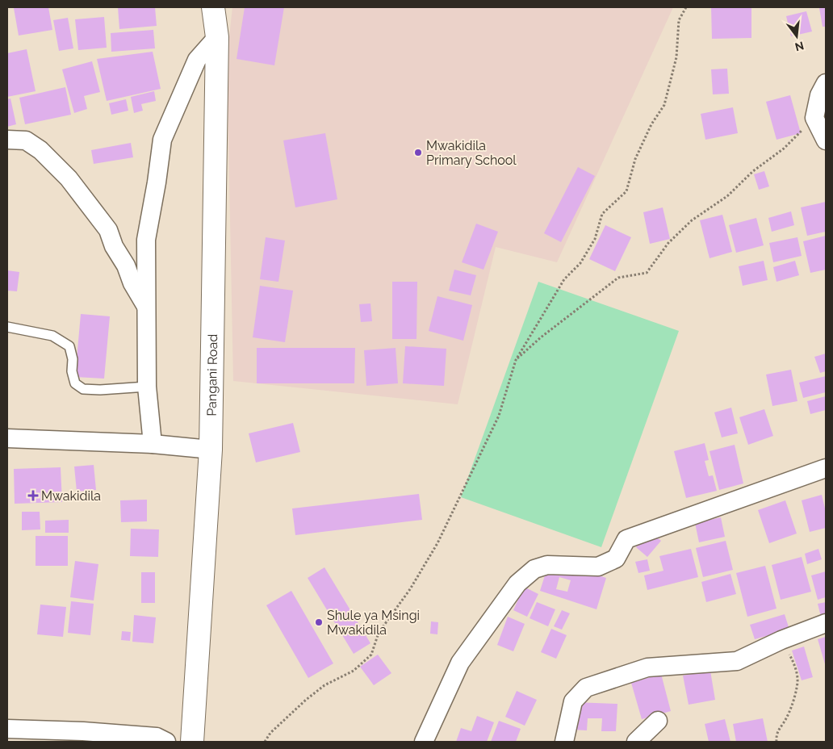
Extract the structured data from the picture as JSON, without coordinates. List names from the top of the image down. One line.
{"streets":{"main road":["Pangani Road"]},"places":{"other":["Mwakidila Primary School","Shule ya Msingi Mwakidila"],"health":["Mwakidila"]},"north":"bottom"}
